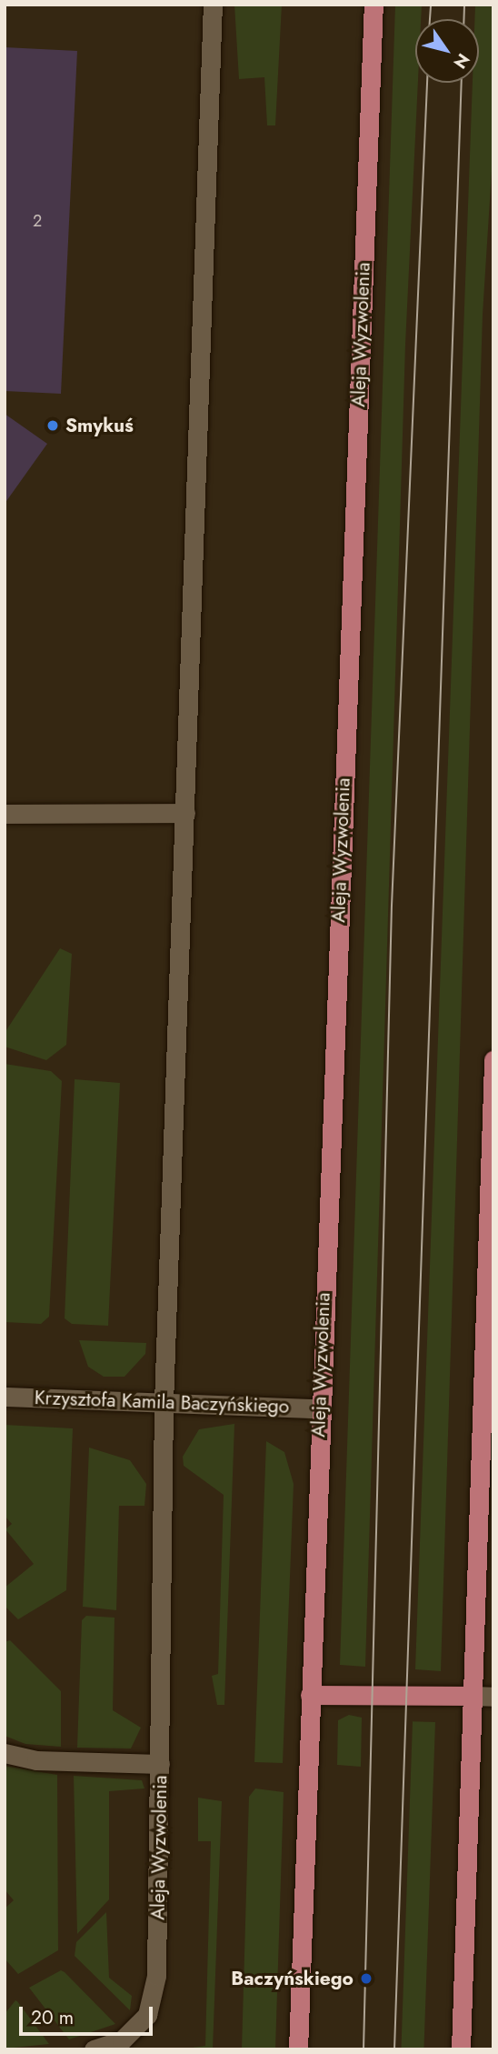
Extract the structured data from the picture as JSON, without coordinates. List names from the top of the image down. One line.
{"streets":{"main road":["Aleja Wyzwolenia"],"street":["Krzysztofa Kamila Baczyńskiego"]},"crossings":[["Aleja Wyzwolenia","Krzysztofa Kamila Baczyńskiego"]],"places":["Smykuś","Baczyńskiego"],"house_numbers":["2"],"scale_bar":"20 m","north":"bottom right"}
